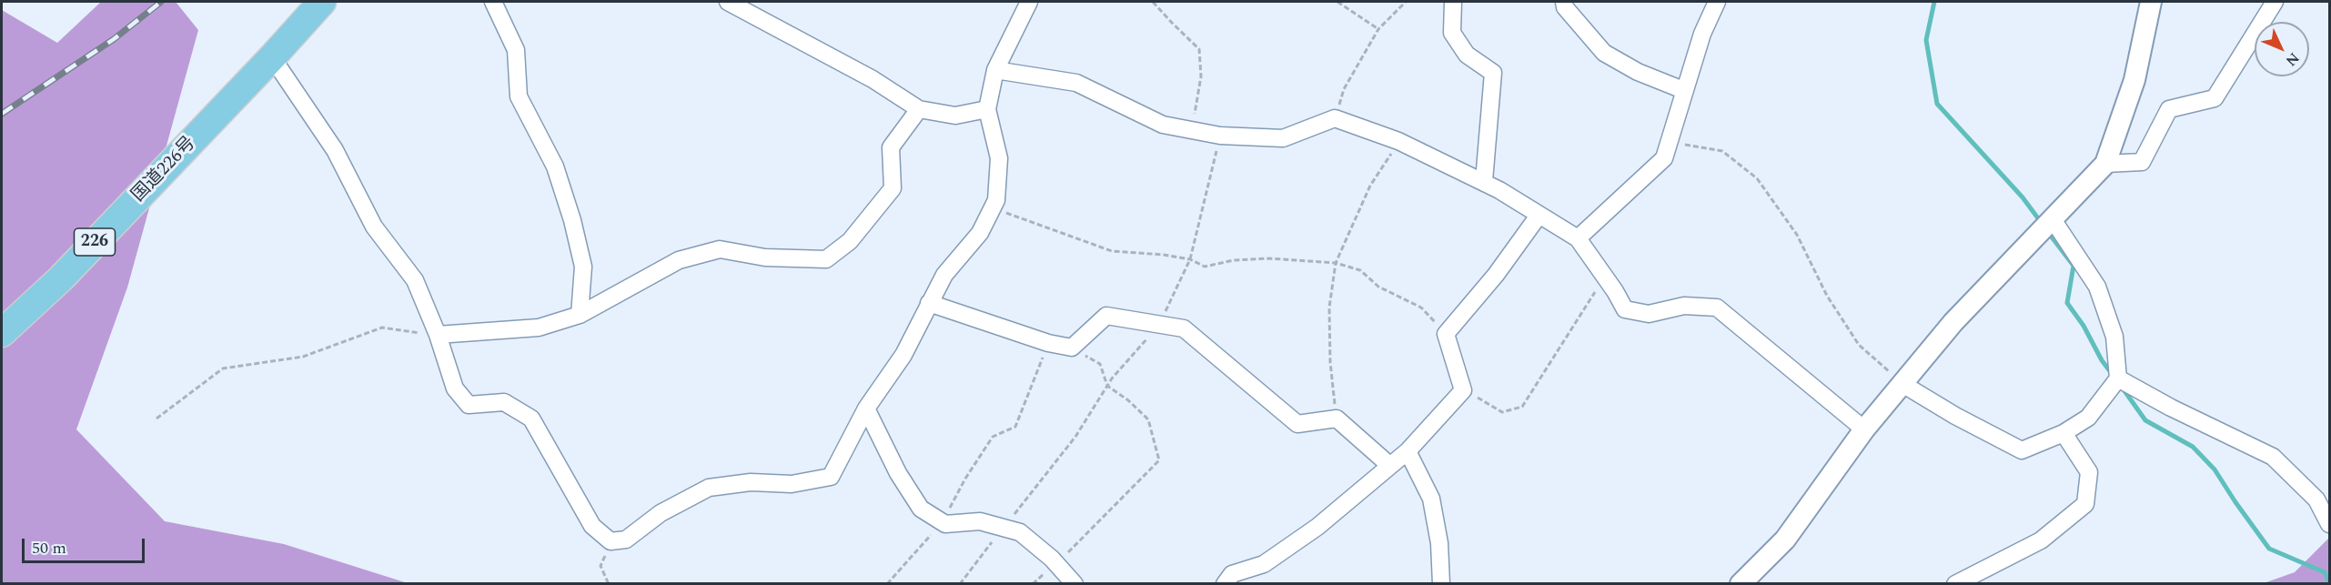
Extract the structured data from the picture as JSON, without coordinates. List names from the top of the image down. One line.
{"streets":{"highway":["国道226号","226"]},"scale_bar":"50 m","north":"bottom right"}
